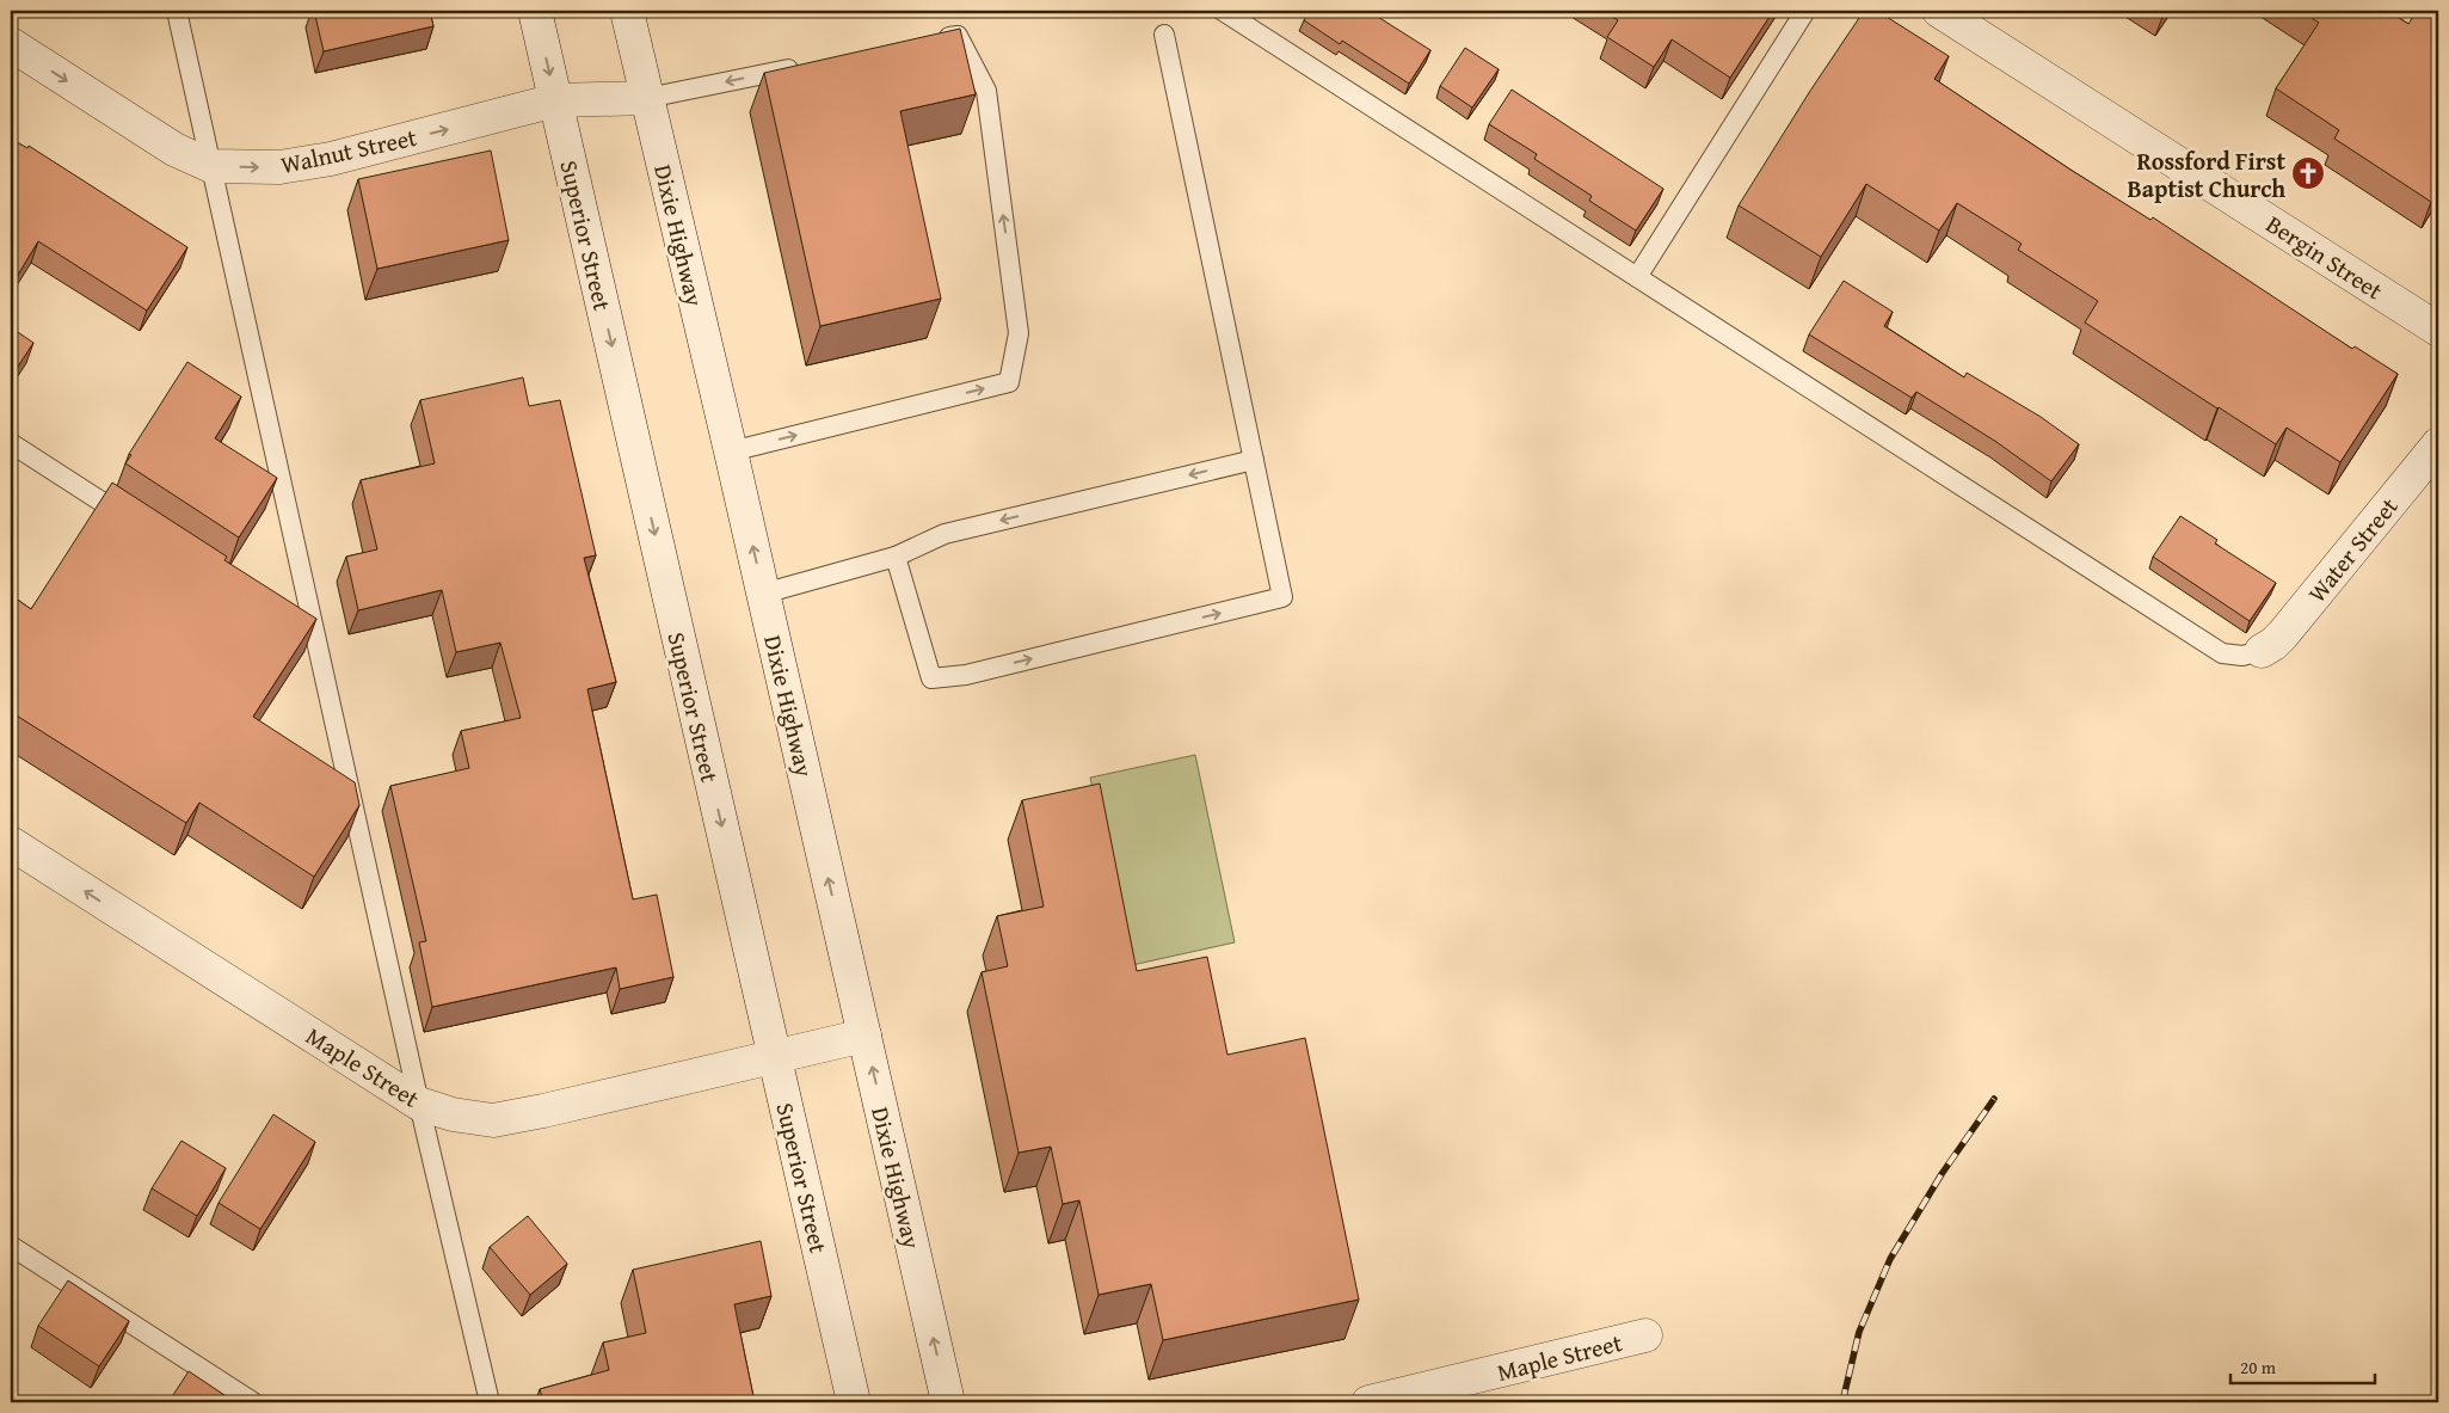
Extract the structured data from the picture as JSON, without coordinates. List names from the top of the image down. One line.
{"streets":{"main road":["Walnut Street","Superior Street","Dixie Highway","Bergin Street","Water Street","Maple Street"]},"crossings":[["Walnut Street","Superior Street"],["Walnut Street","Dixie Highway"],["Superior Street","Maple Street"],["Dixie Highway","Maple Street"]],"one_way":["Walnut Street","Superior Street","Dixie Highway","Maple Street"],"places":{"church":["Rossford First Baptist Church"]},"scale_bar":"20 m"}
